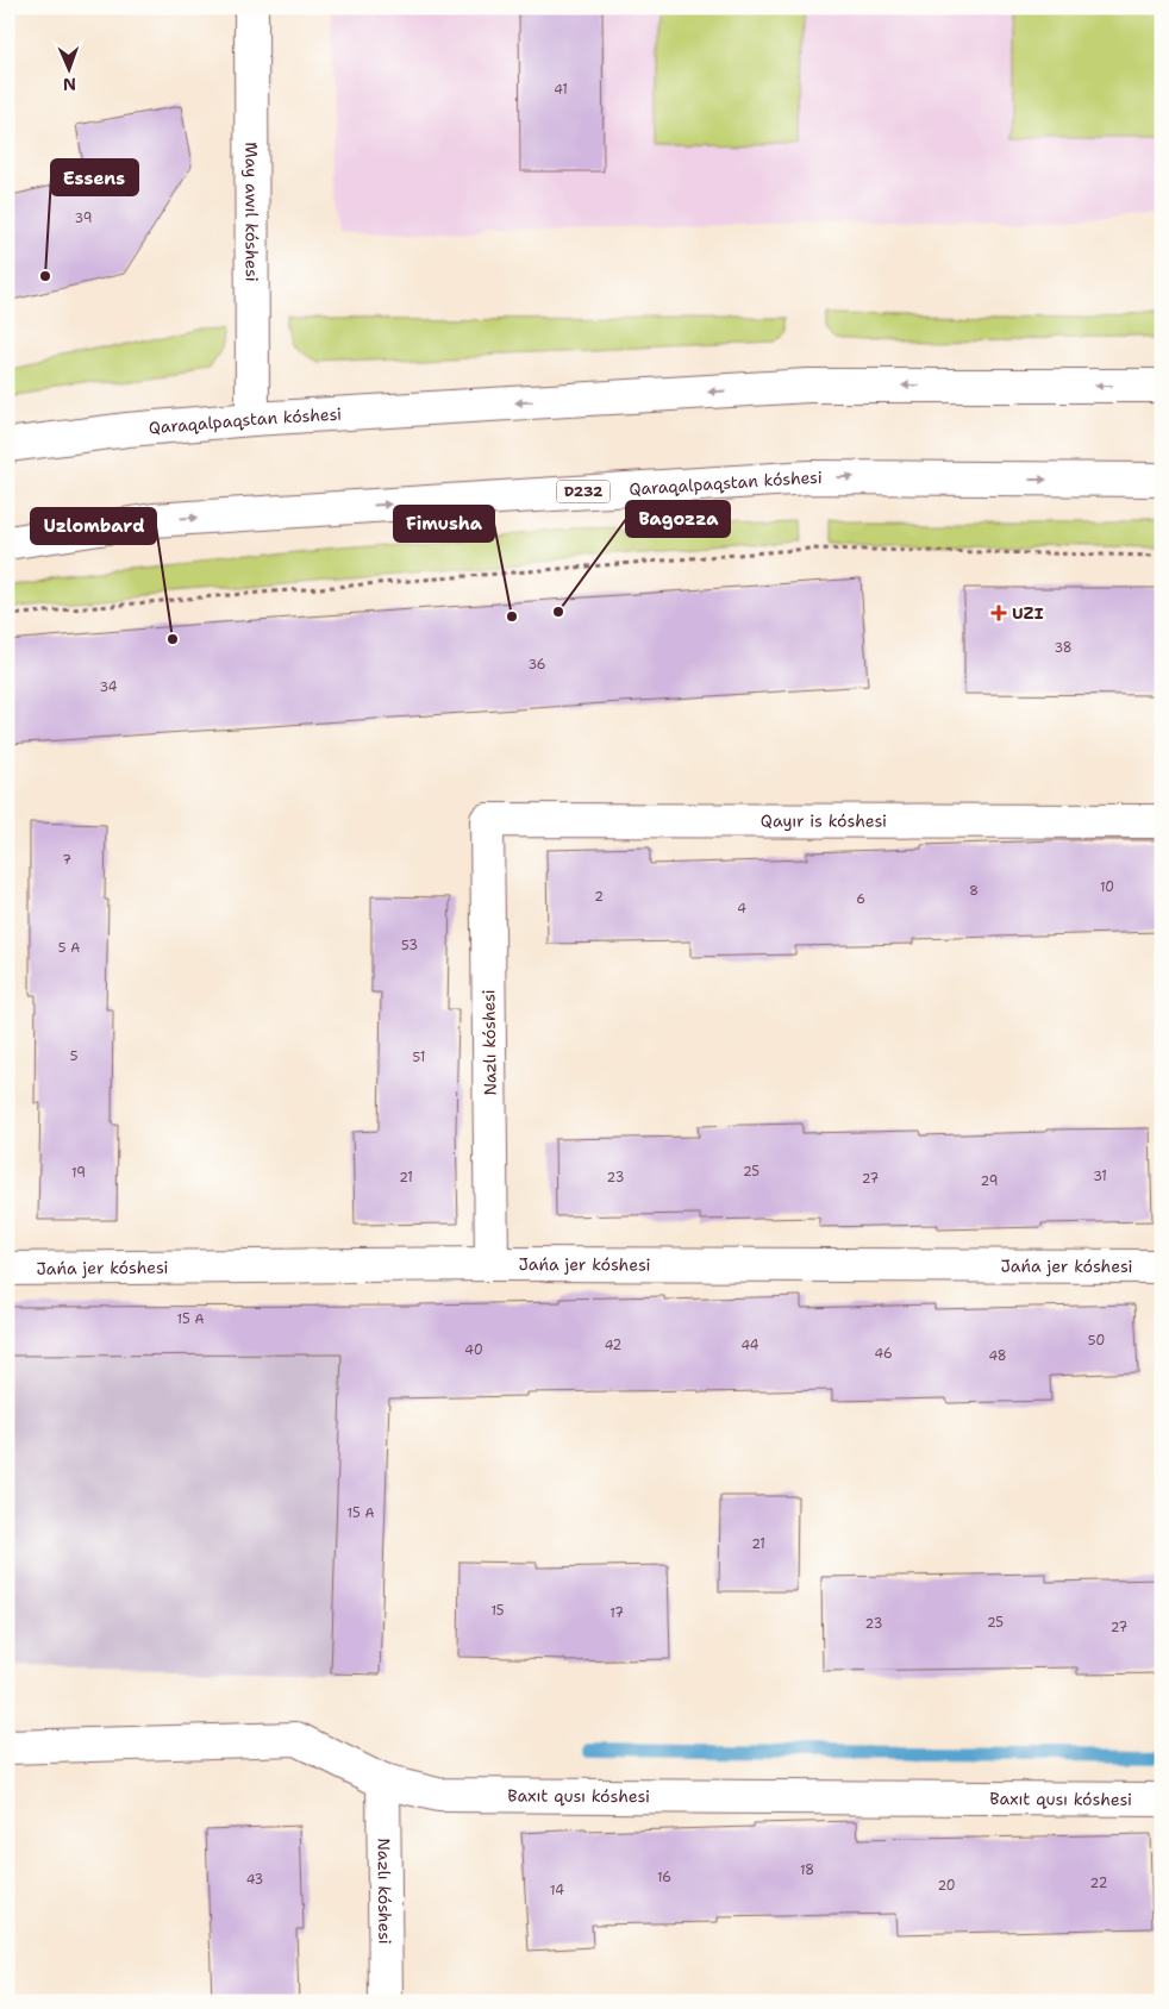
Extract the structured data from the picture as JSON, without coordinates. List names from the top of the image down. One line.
{"streets":{"street":["May awıl kóshesi","Qaraqalpaqstan kóshesi","D232","Qayır is kóshesi","Nazlı kóshesi","Jańa jer kóshesi","Baxıt qusı kóshesi"]},"crossings":[["May awıl kóshesi","Qaraqalpaqstan kóshesi"],["Qayır is kóshesi","Nazlı kóshesi"],["Nazlı kóshesi","Jańa jer kóshesi"],["Nazlı kóshesi","Baxıt qusı kóshesi"]],"places":{"other":["Essens","Bagozza","Fimusha","Uzlombard"],"health":["UZI"]},"house_numbers":["41","39","38","36","34","7","10","8","2","6","4","53","5 А","5","51","25","19","31","21","23","27","29","15 А","50","42","44","40","46","48","15 А","21","15","17","25","23","27","18","16","43","22","20","14"],"north":"bottom"}
